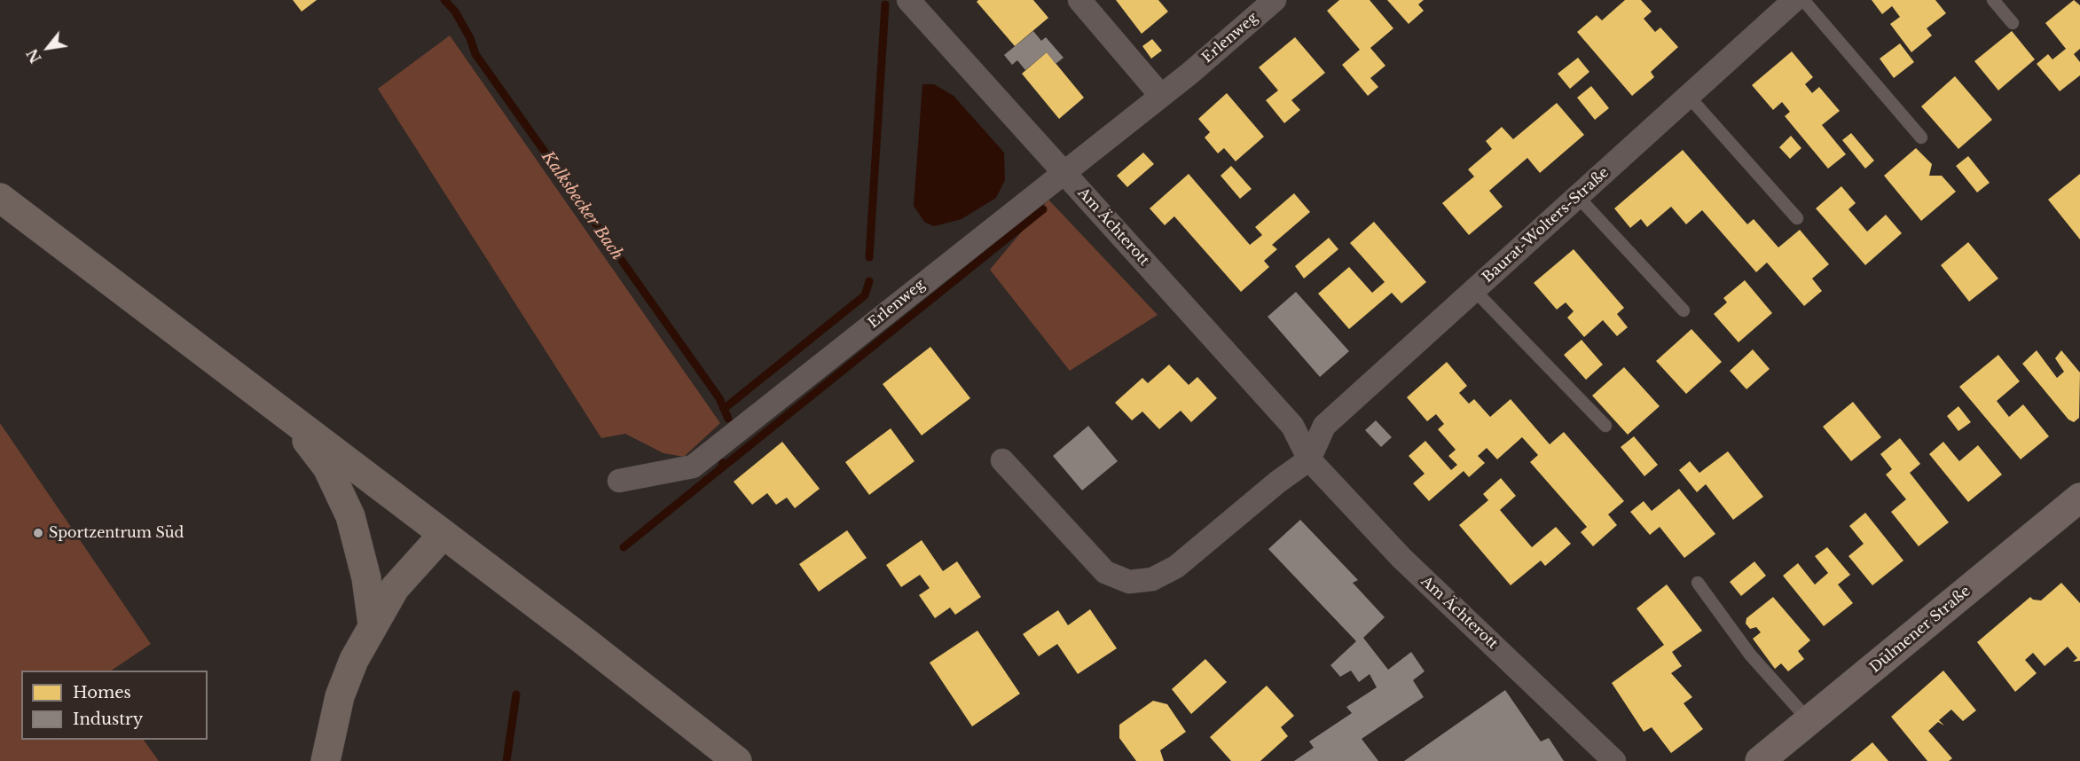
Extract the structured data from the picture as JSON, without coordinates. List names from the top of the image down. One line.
{"streets":{"street":["Erlenweg","Baurat-Wolters-Straße","Am Ächterott","Dülmener Straße"]},"crossings":[["Erlenweg","Am Ächterott"],["Baurat-Wolters-Straße","Am Ächterott"]],"water":["Kalksbecker Bach"],"places":["Sportzentrum Süd"],"legend":["Homes","Industry"],"north":"bottom left"}
